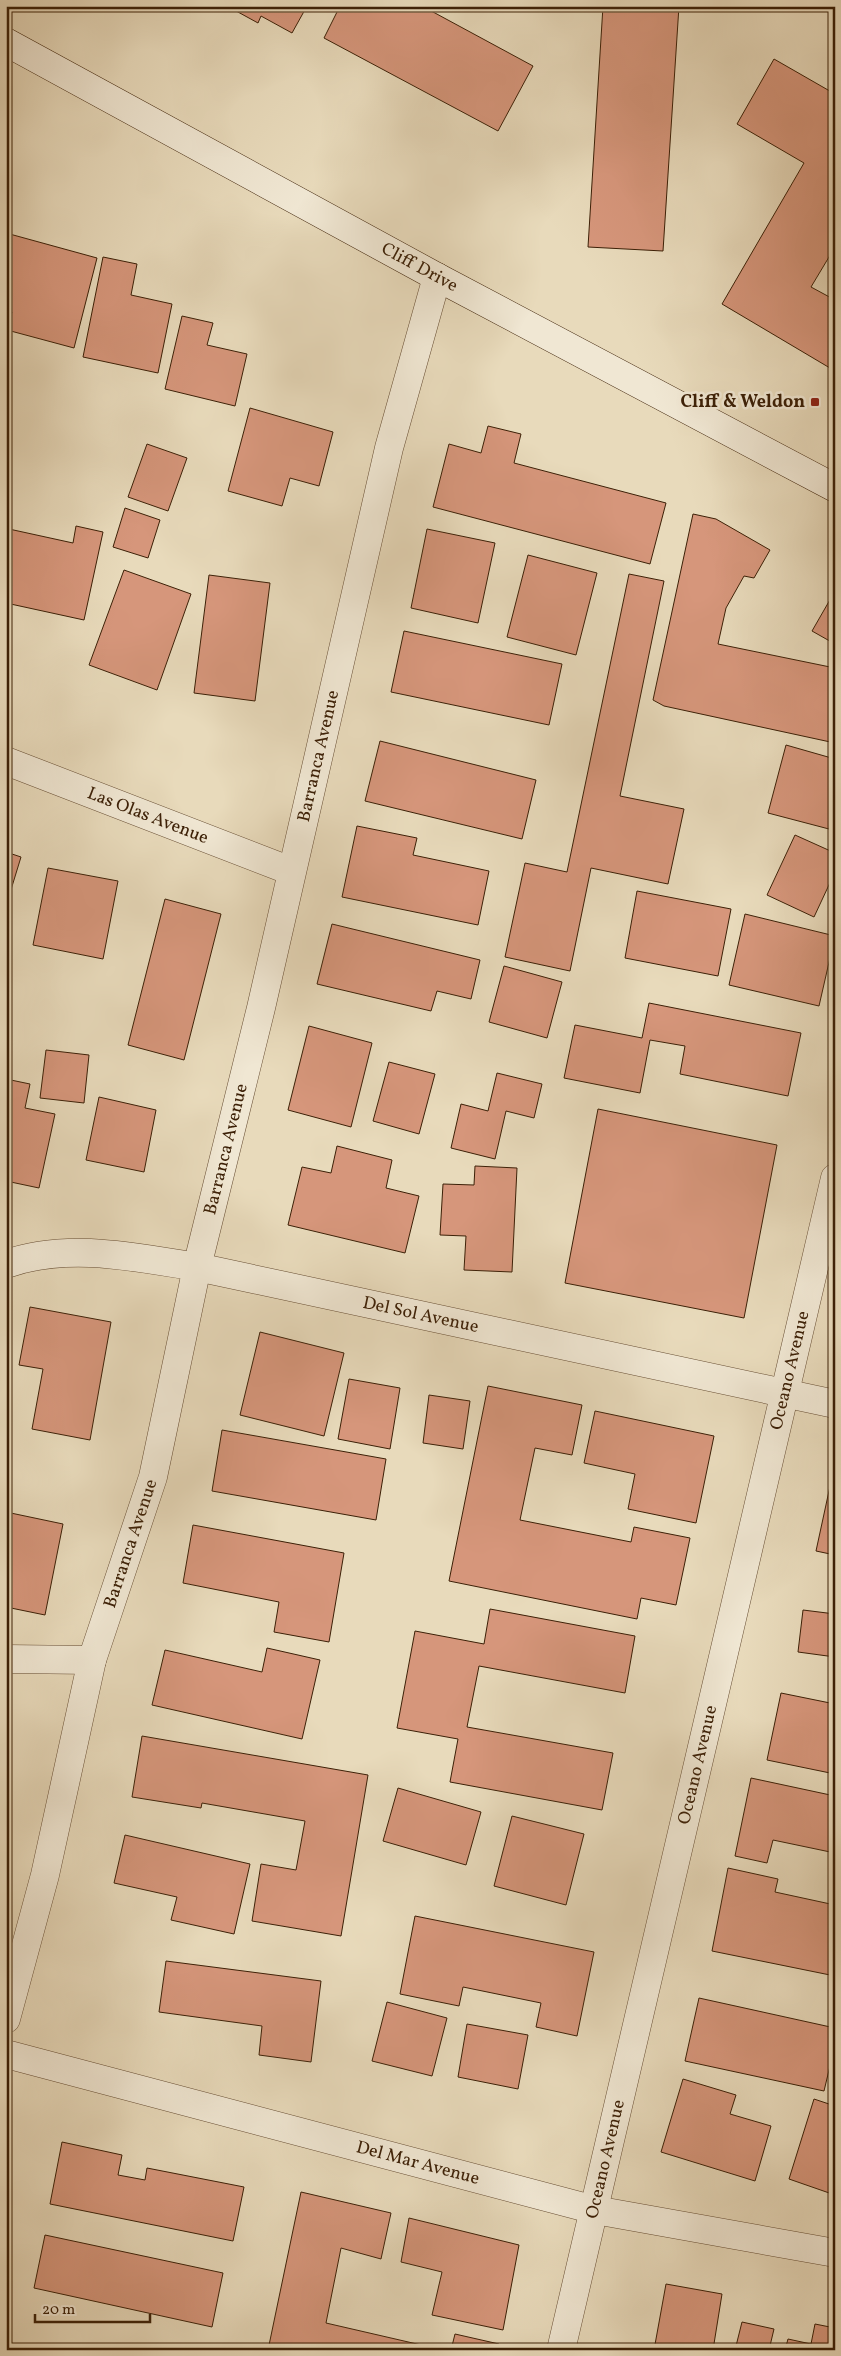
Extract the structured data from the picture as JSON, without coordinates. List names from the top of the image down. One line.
{"streets":{"street":["Cliff Drive","Barranca Avenue","Las Olas Avenue","Del Sol Avenue","Oceano Avenue","Del Mar Avenue"]},"crossings":[["Cliff Drive","Barranca Avenue"],["Barranca Avenue","Las Olas Avenue"],["Barranca Avenue","Del Sol Avenue"],["Del Sol Avenue","Oceano Avenue"],["Oceano Avenue","Del Mar Avenue"]],"places":{"transit":["Cliff & Weldon"]},"scale_bar":"20 m"}
